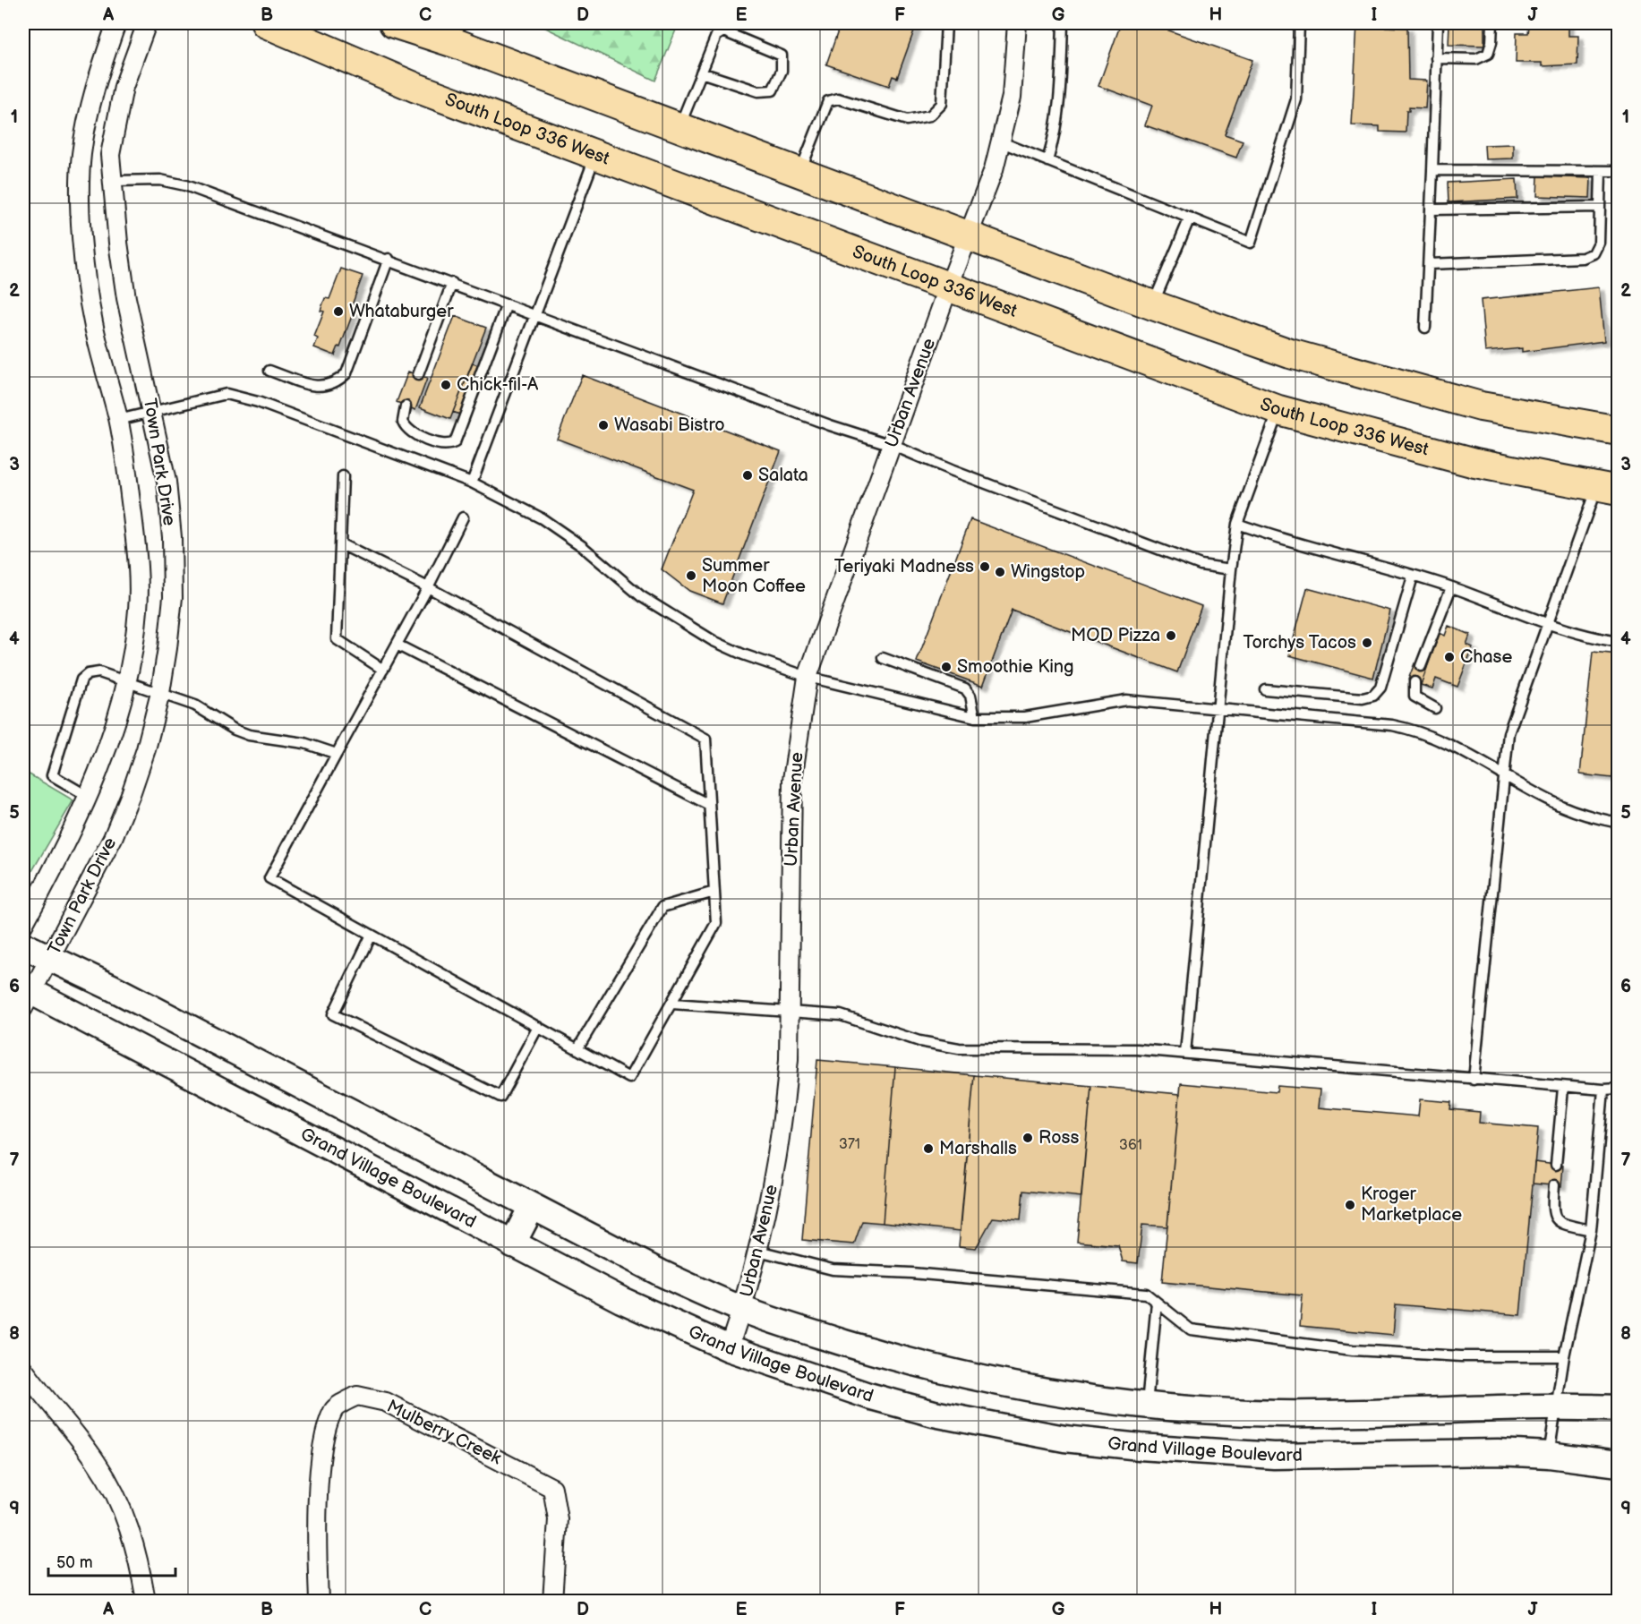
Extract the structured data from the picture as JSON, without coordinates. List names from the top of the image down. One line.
{"streets":{"main road":["South Loop 336 West"],"street":["Urban Avenue","Town Park Drive","Grand Village Boulevard","Mulberry Creek"]},"crossings":[["South Loop 336 West","Urban Avenue"],["Urban Avenue","Grand Village Boulevard"],["Town Park Drive","Grand Village Boulevard"]],"places":["Whataburger","Chick-fil-A","Wasabi Bistro","Salata","Teriyaki Madness","Wingstop","Summer Moon Coffee","MOD Pizza","Torchys Tacos","Chase","Smoothie King","Ross","Marshalls","Kroger Marketplace"],"house_numbers":["371","361"],"scale_bar":"50 m","grid":{"columns":["A","B","C","D","E","F","G","H","I","J"],"rows":["1","2","3","4","5","6","7","8","9"]}}
